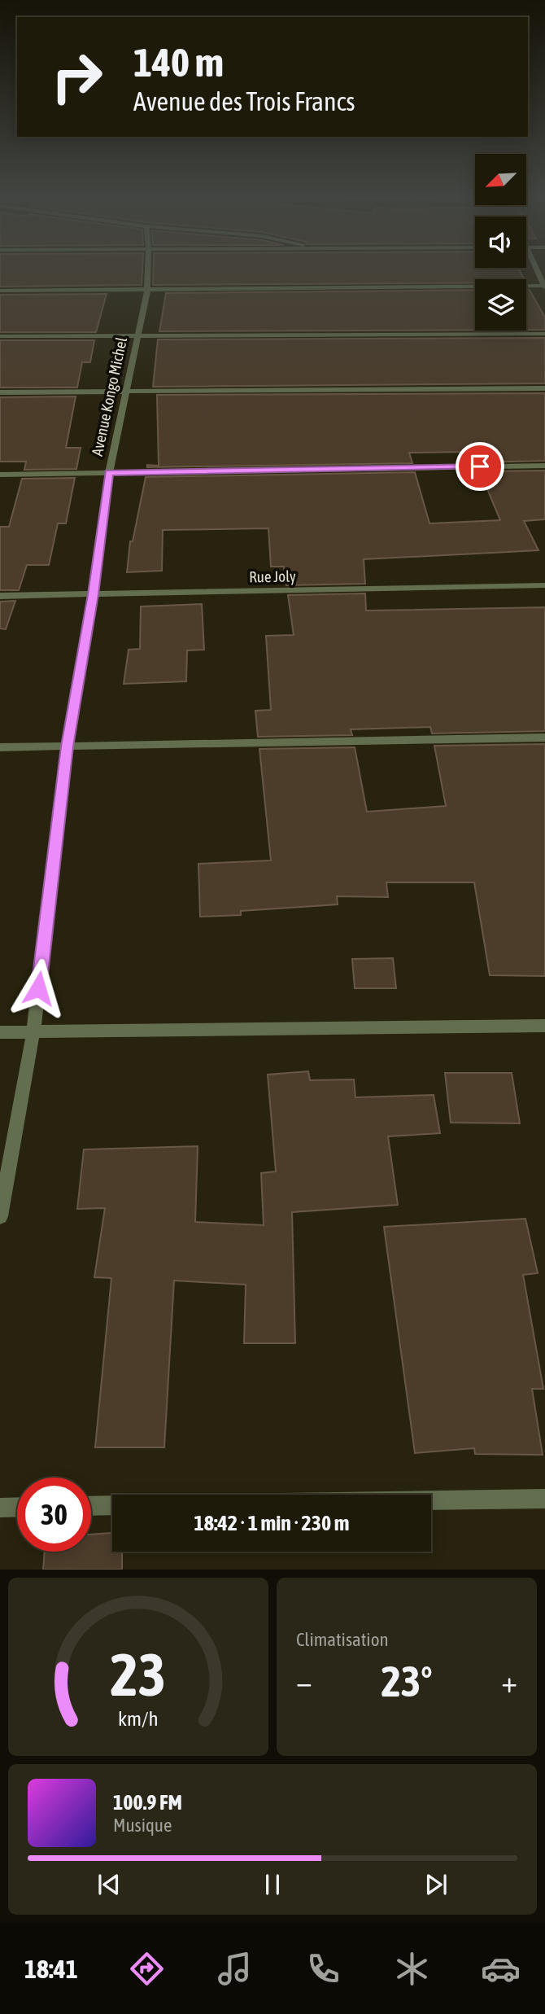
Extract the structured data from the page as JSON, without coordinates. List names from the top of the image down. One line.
{"streets":{"street":["Avenue Kongo Michel","Rue Joly"]},"crossings":[["Avenue Kongo Michel","Rue Joly"]],"north":"bottom left","page":{"turn":["140 m","Avenue des Trois Francs"],"limit":"30","trip":"18:42 · 1 min · 230 m","tile":"Climatisation","heat":["−","23°","+"],"song":["100.9 FM","Musique"],"tabs":"18:41","gauge":["23","km/h"]}}
